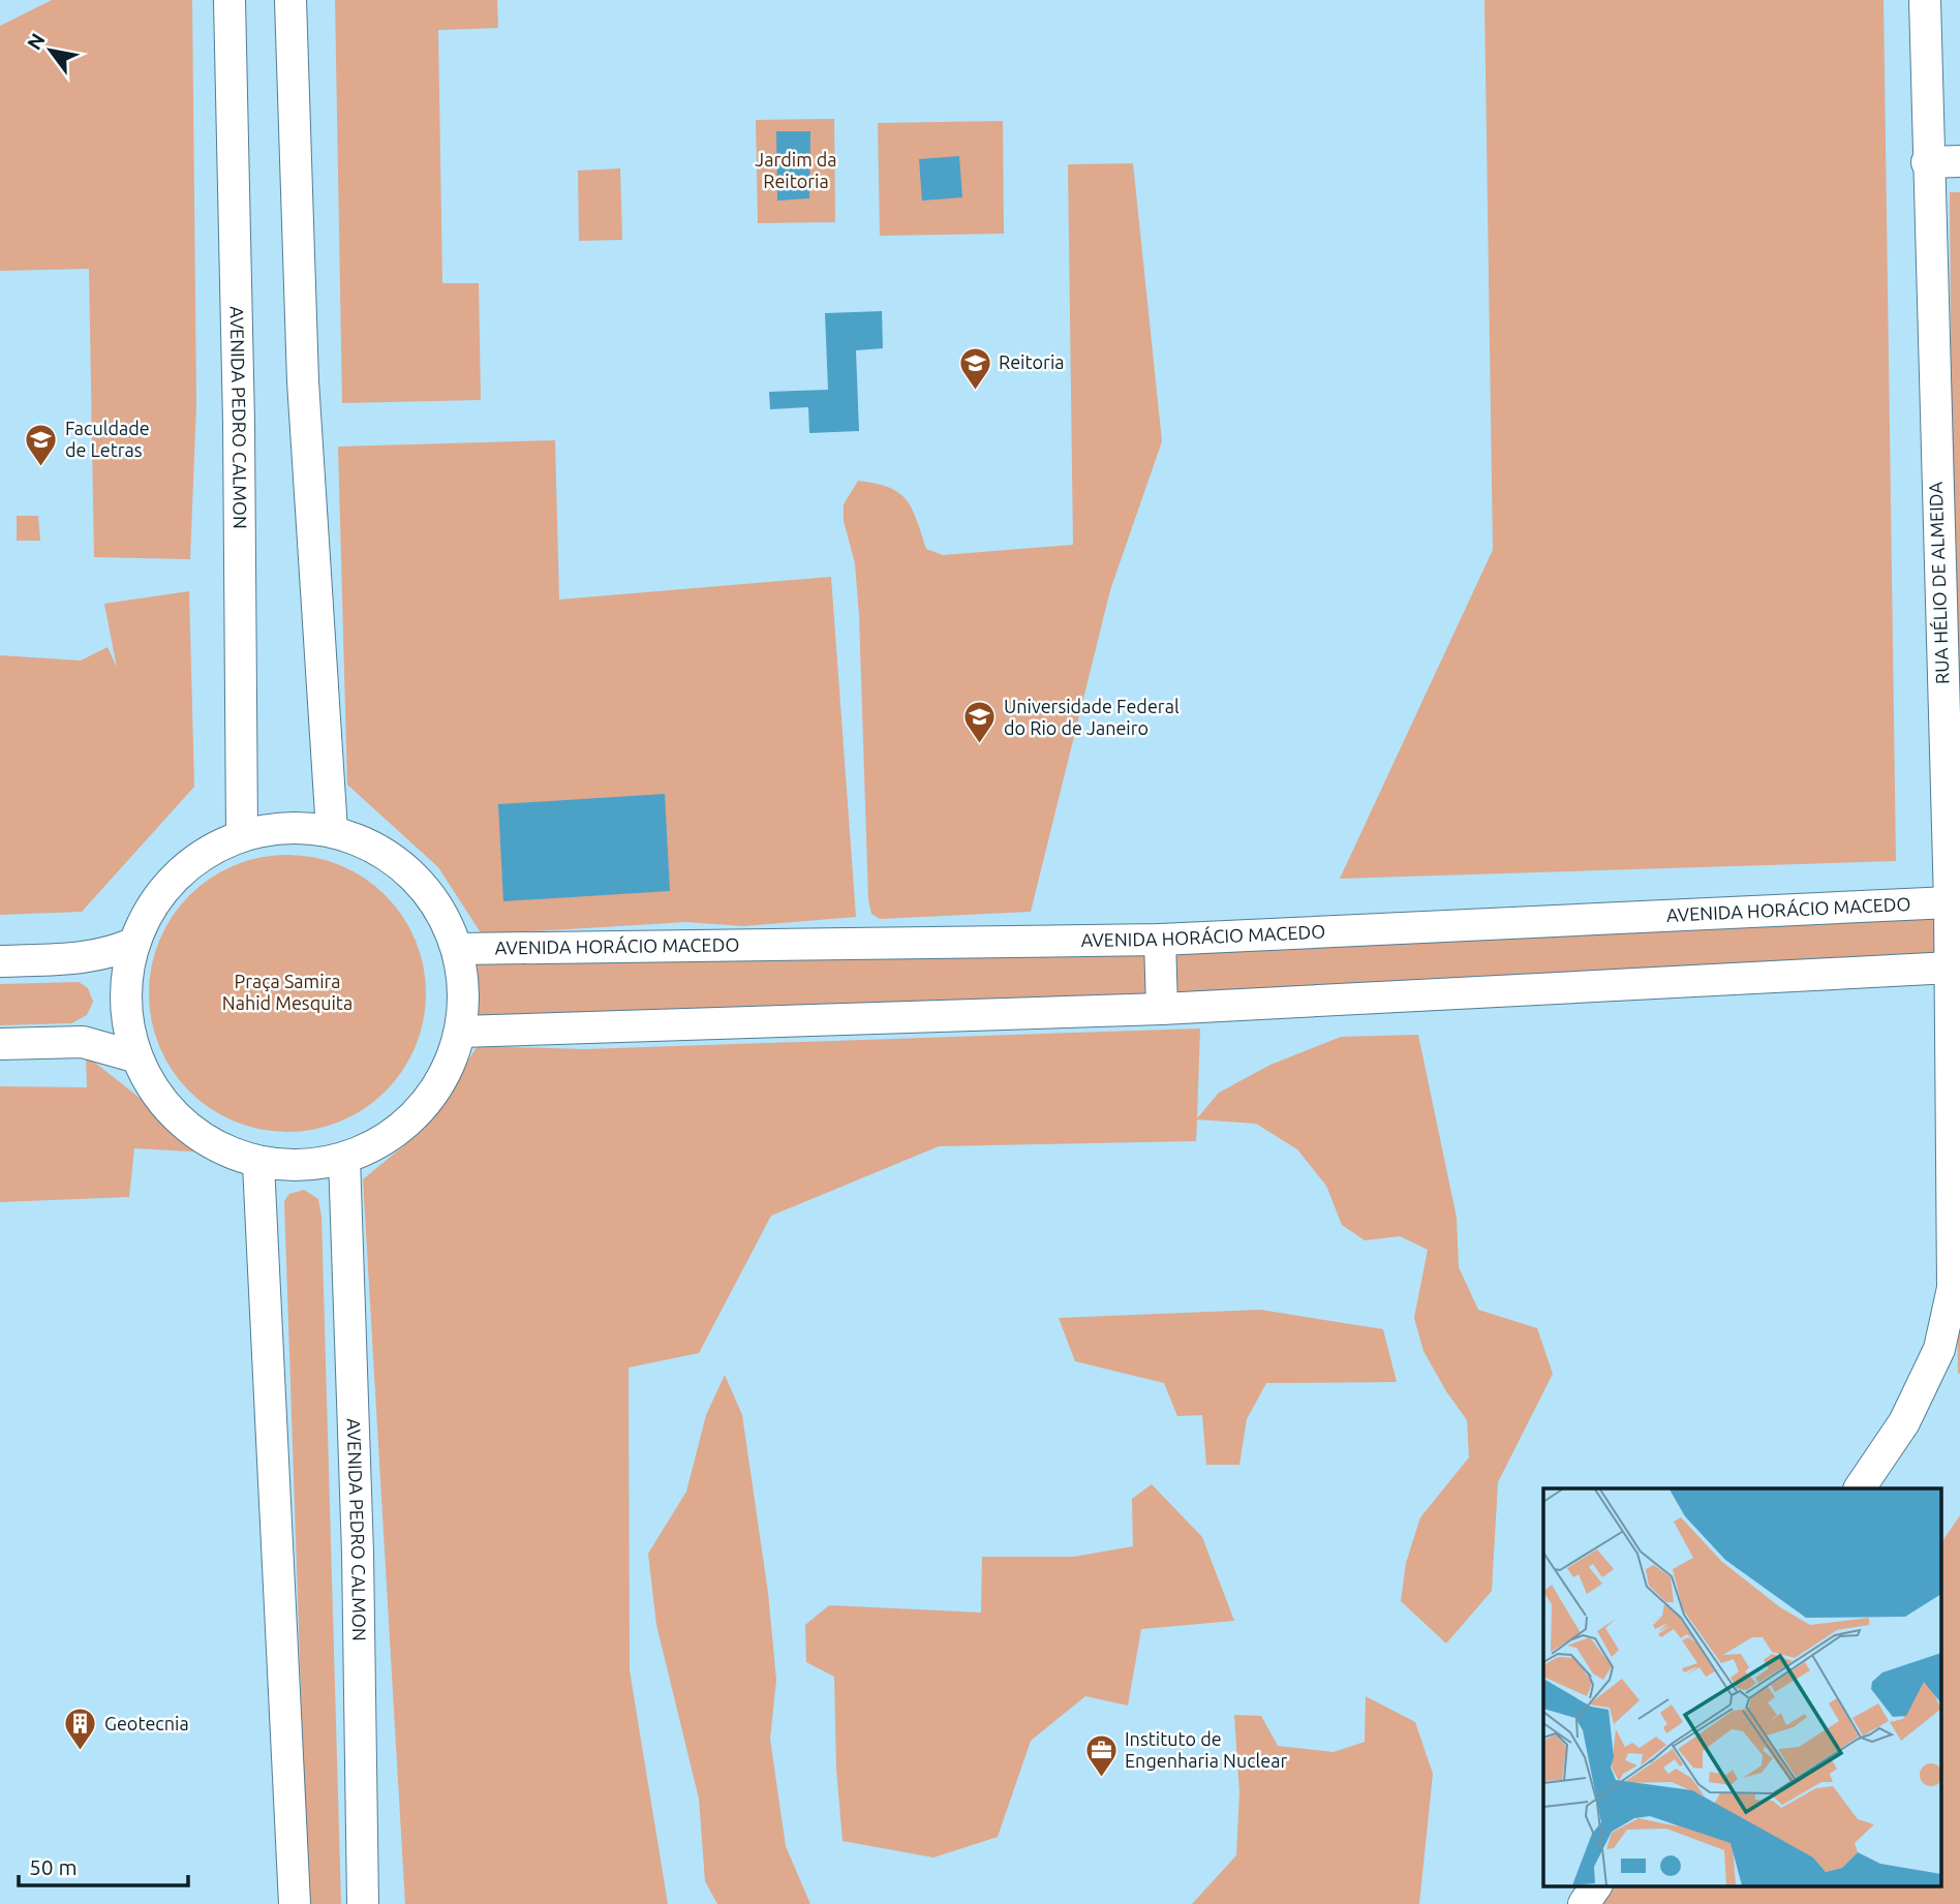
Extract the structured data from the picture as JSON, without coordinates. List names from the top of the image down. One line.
{"streets":{"street":["AVENIDA PEDRO CALMON","RUA HÉLIO DE ALMEIDA","AVENIDA HORÁCIO MACEDO"]},"crossings":[["RUA HÉLIO DE ALMEIDA","AVENIDA HORÁCIO MACEDO"]],"parks":["Jardim da Reitoria","Praça Samira Nahid Mesquita"],"places":{"school or university":["Reitoria","Faculdade de Letras","Universidade Federal do Rio de Janeiro"],"building":["Geotecnia"],"office":["Instituto de Engenharia Nuclear"]},"scale_bar":"50 m","north":"top left"}
